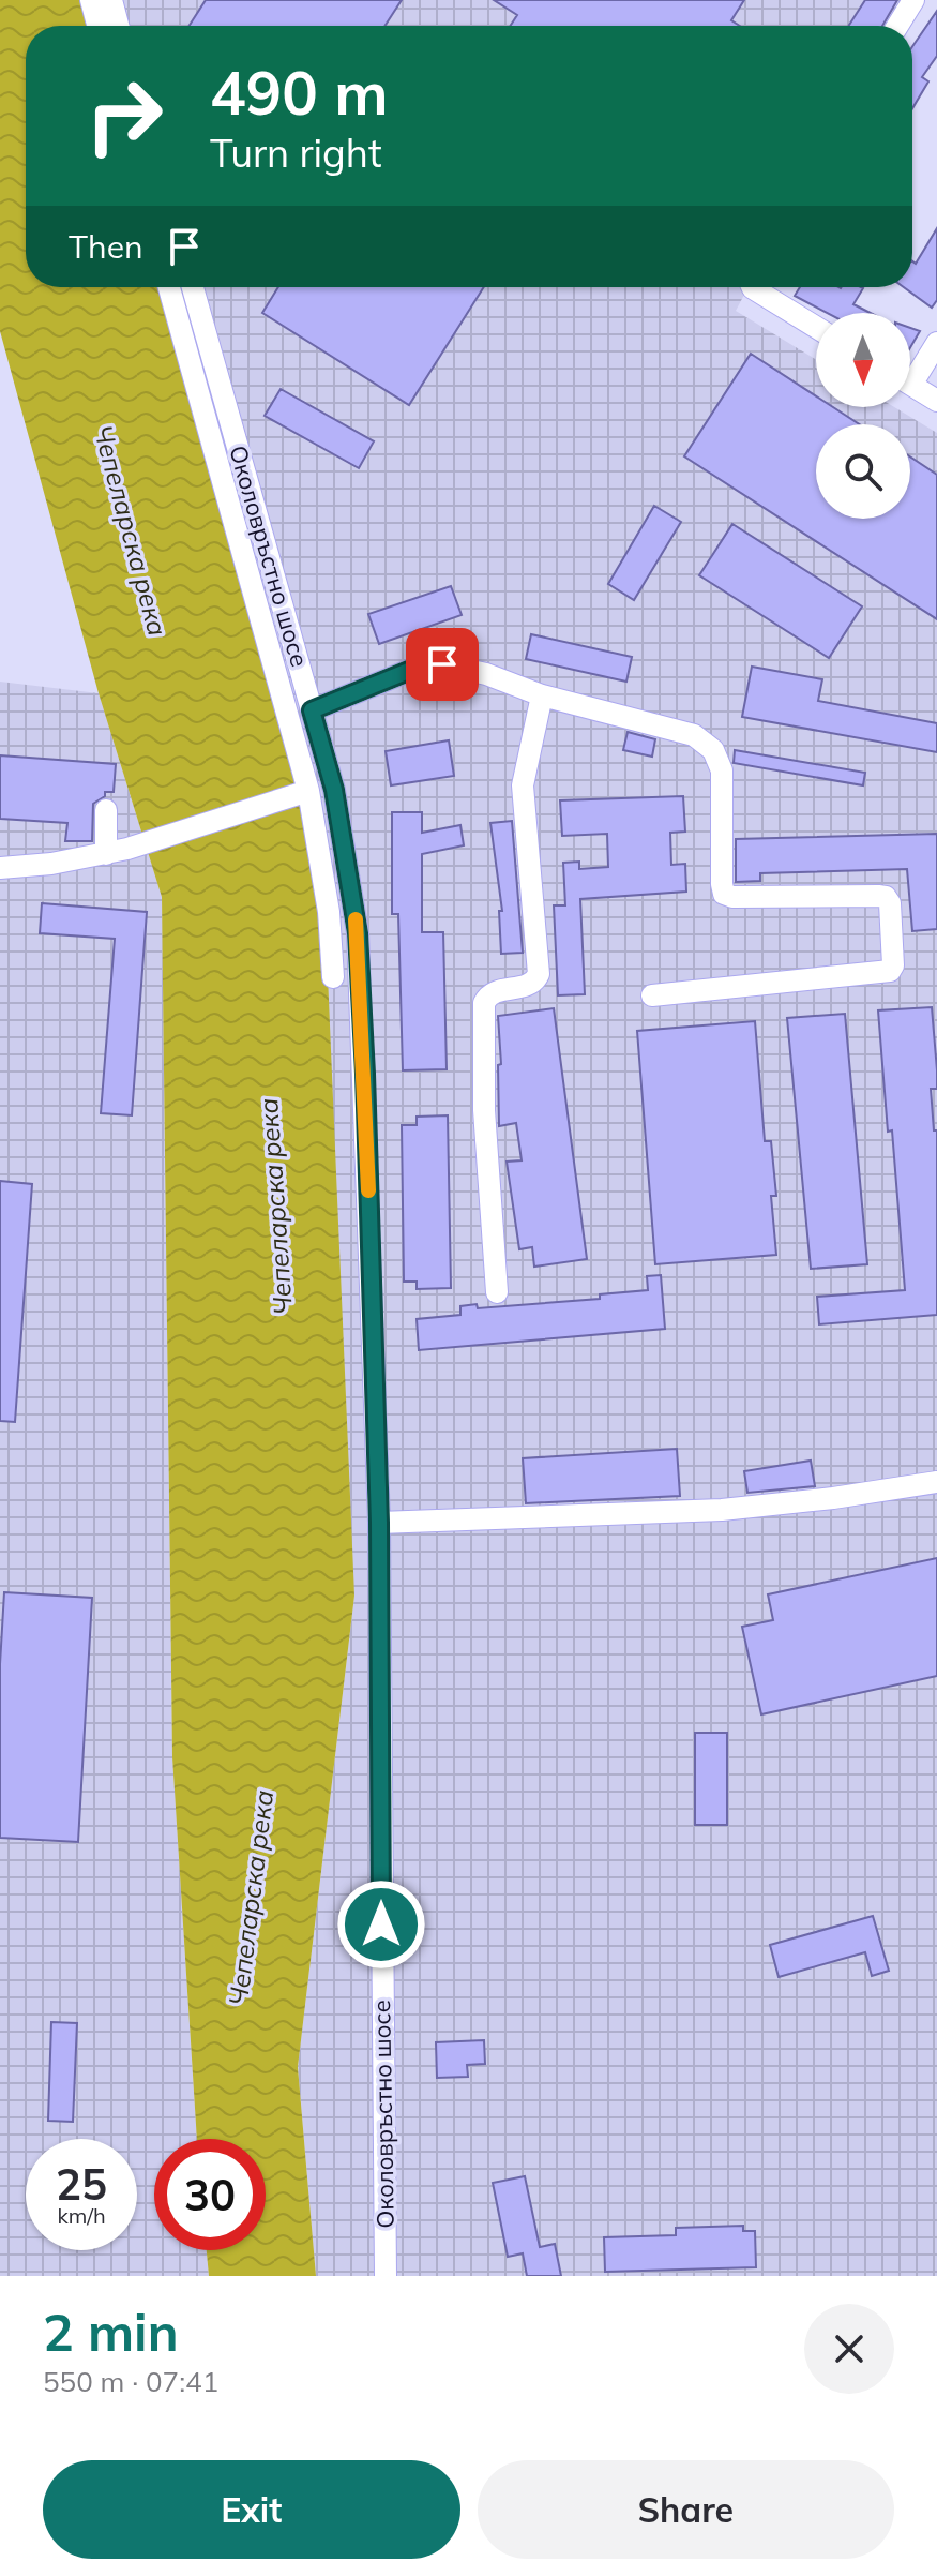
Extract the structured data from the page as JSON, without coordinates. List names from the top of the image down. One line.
{"streets":{"street":["Околовръстно шосе"]},"water":["Чепеларска река"],"north":"bottom","page":{"turn":["490 m","Turn right"],"then":"Then","speed":"25 km/h","limit":"30","heading":["2 min","550 m · 07:41"],"buttons":["Exit","Share"]}}
